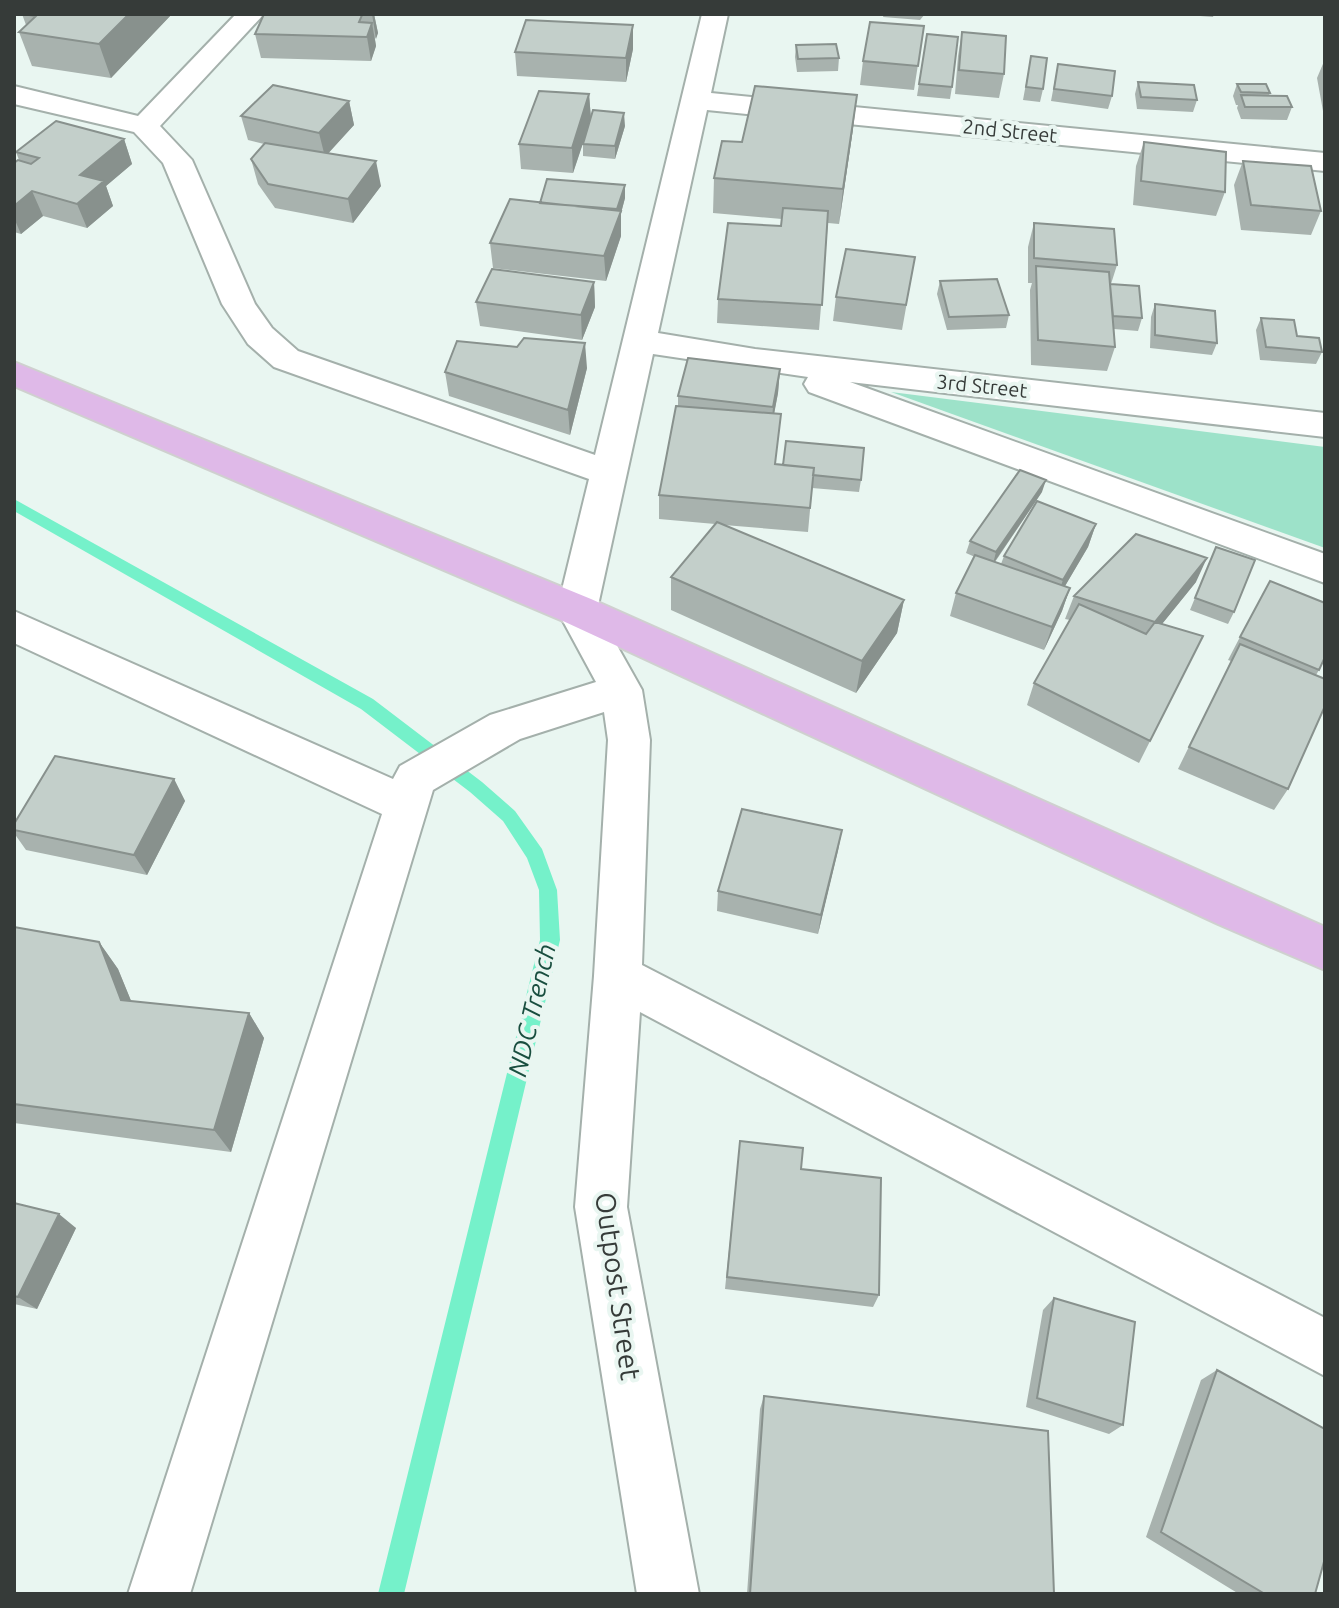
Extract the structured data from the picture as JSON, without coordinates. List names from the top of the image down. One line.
{"streets":{"street":["2nd Street","3rd Street","Outpost Street"]},"water":["NDC Trench"]}
